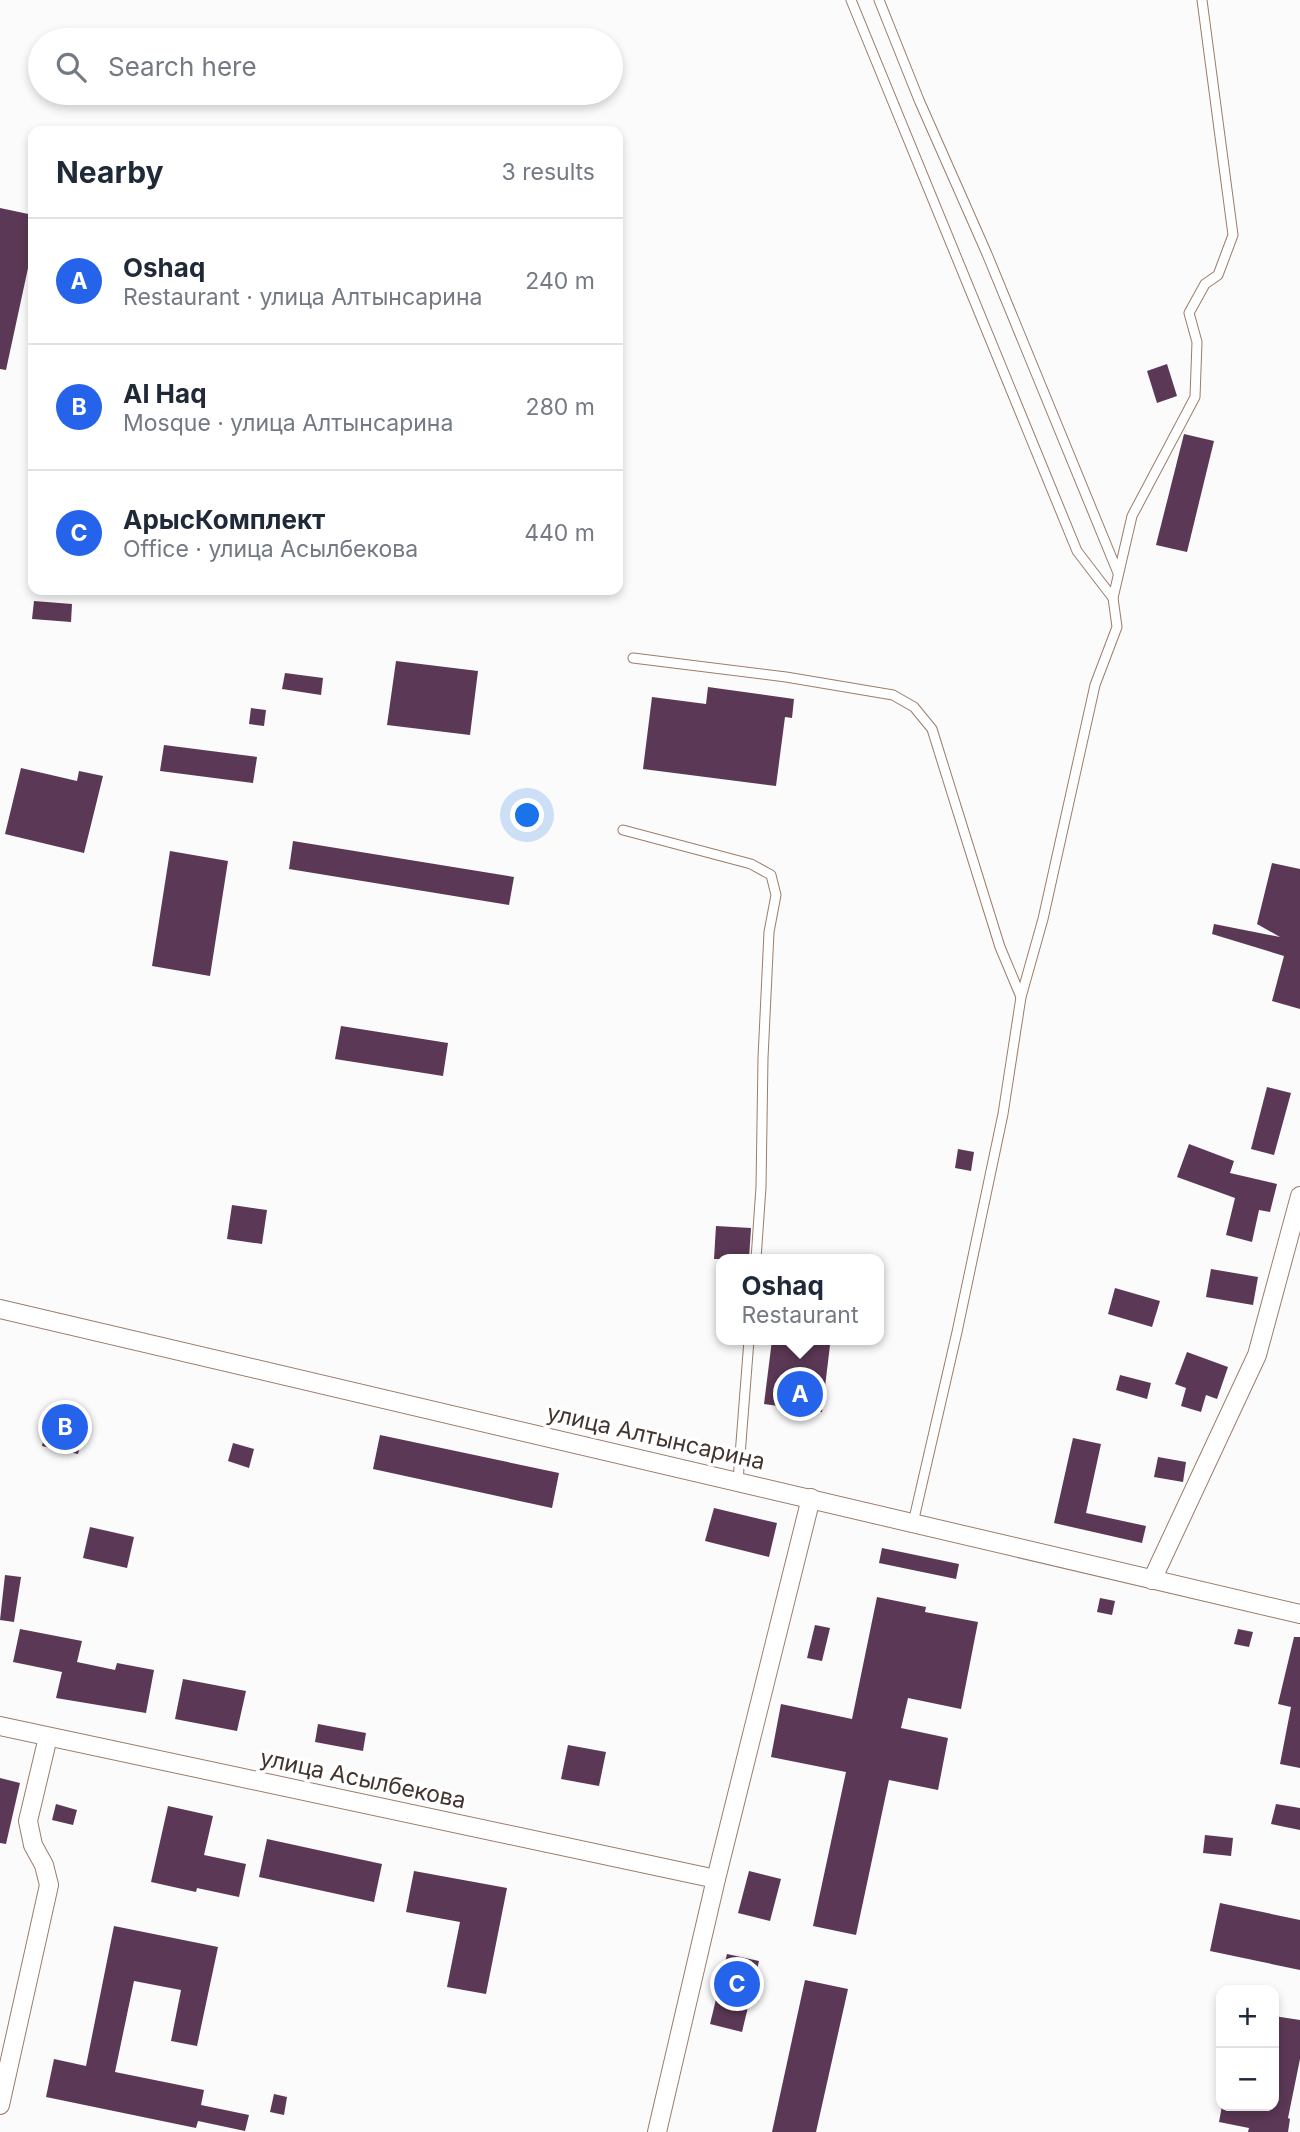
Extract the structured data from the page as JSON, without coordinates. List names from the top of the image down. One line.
{"streets":{"street":["улица Алтынсарина","улица Асылбекова"]},"page":{"search":"Search here","heading":["Nearby","3 results"],"list":[{"mark":"A","name":"Oshaq","note":"Restaurant · улица Алтынсарина","value":"240 m"},{"mark":"B","name":"Al Haq","note":"Mosque · улица Алтынсарина","value":"280 m"},{"mark":"C","name":"АрысКомплект","note":"Office · улица Асылбекова","value":"440 m"}],"popup":["Oshaq","Restaurant"],"pins":["A","B","C"],"map_buttons":["+","−"]}}
